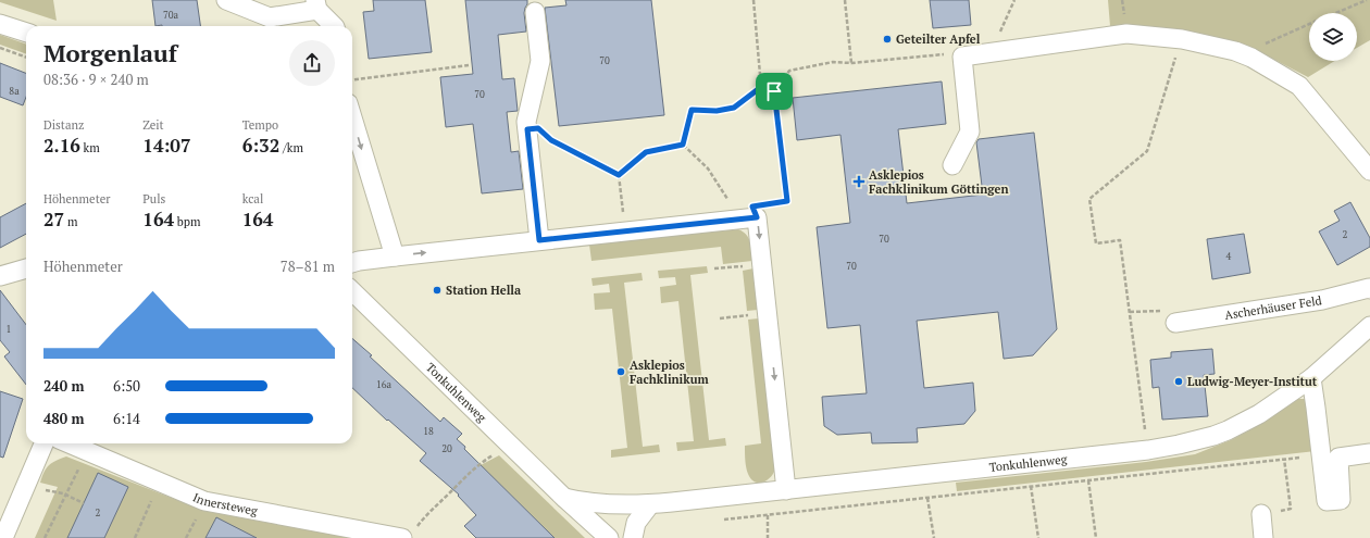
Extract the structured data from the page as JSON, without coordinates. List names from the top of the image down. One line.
{"streets":{"street":["Ascherhäuser Feld","Tonkuhlenweg","Innersteweg"]},"places":{"other":["Geteilter Apfel","Station Hella","Asklepios Fachklinikum","Ludwig-Meyer-Institut"],"health":["Asklepios Fachklinikum Göttingen"]},"house_numbers":["70a","70","8a","70","2","70","4","70","1","16a","18","20","2"],"page":{"heading":["Morgenlauf","08:36 · 9 × 240 m"],"stats":[["Distanz","2.16 km"],["Zeit","14:07"],["Tempo","6:32 /km"],["Höhenmeter","27 m"],["Puls","164 bpm"],["kcal","164"]],"chart":["Höhenmeter","78–81 m"],"list":[{"name":"240 m","note":"6:50"},{"name":"480 m","note":"6:14"}]}}
